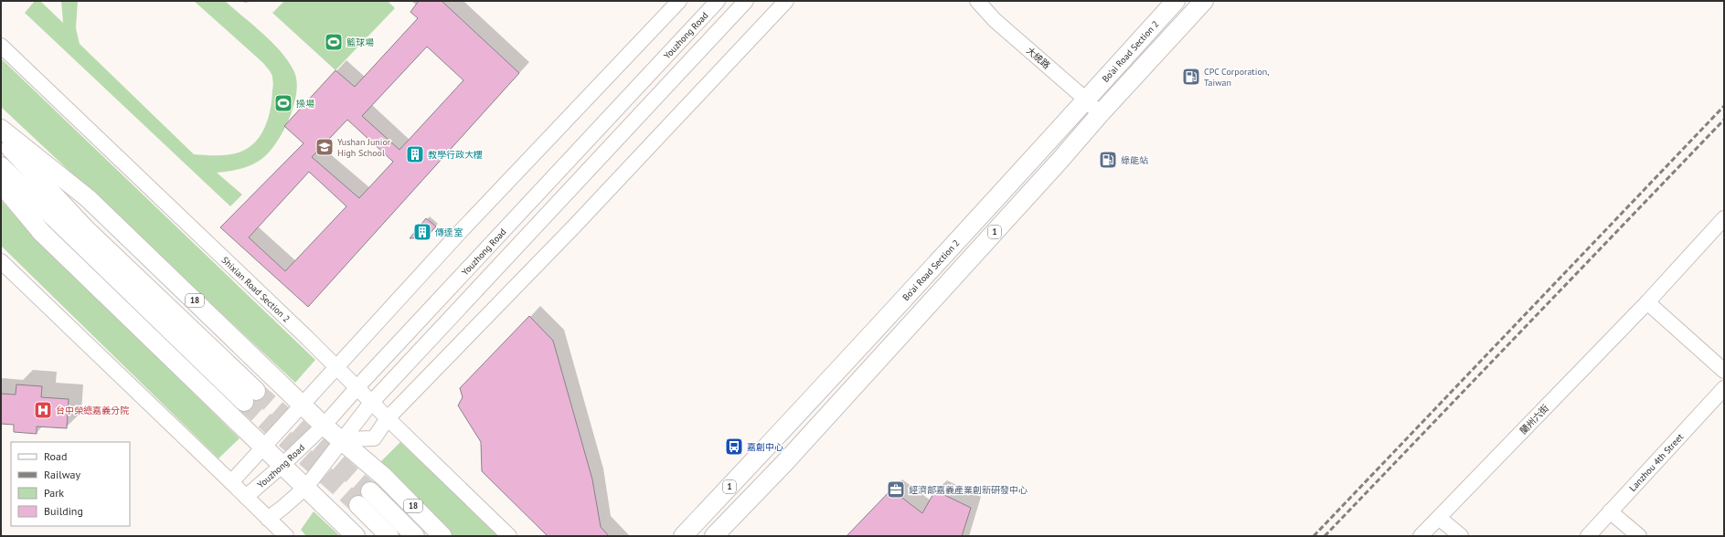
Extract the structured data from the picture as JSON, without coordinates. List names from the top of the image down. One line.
{"streets":{"main road":["Bo'ai Road Section 2","1","18"],"street":["Youzhong Road","大統路","Shixian Road Section 2","蘭州六街","Lanzhou 4th Street"]},"crossings":[["Youzhong Road","Shixian Road Section 2"],["Youzhong Road","18"],["Bo'ai Road Section 2","大統路"],["大統路","1"]],"places":{"sports":["籃球場","操場"],"fuel station":["CPC Corporation, Taiwan","綠能站"],"school or university":["Yushan Junior High School"],"building":["教學行政大樓","傳達室"],"hospital":["台中榮總嘉義分院"],"bus stop":["嘉創中心"],"office":["經濟部嘉義產業創新研發中心"]},"legend":["Road","Railway","Park","Building"]}
